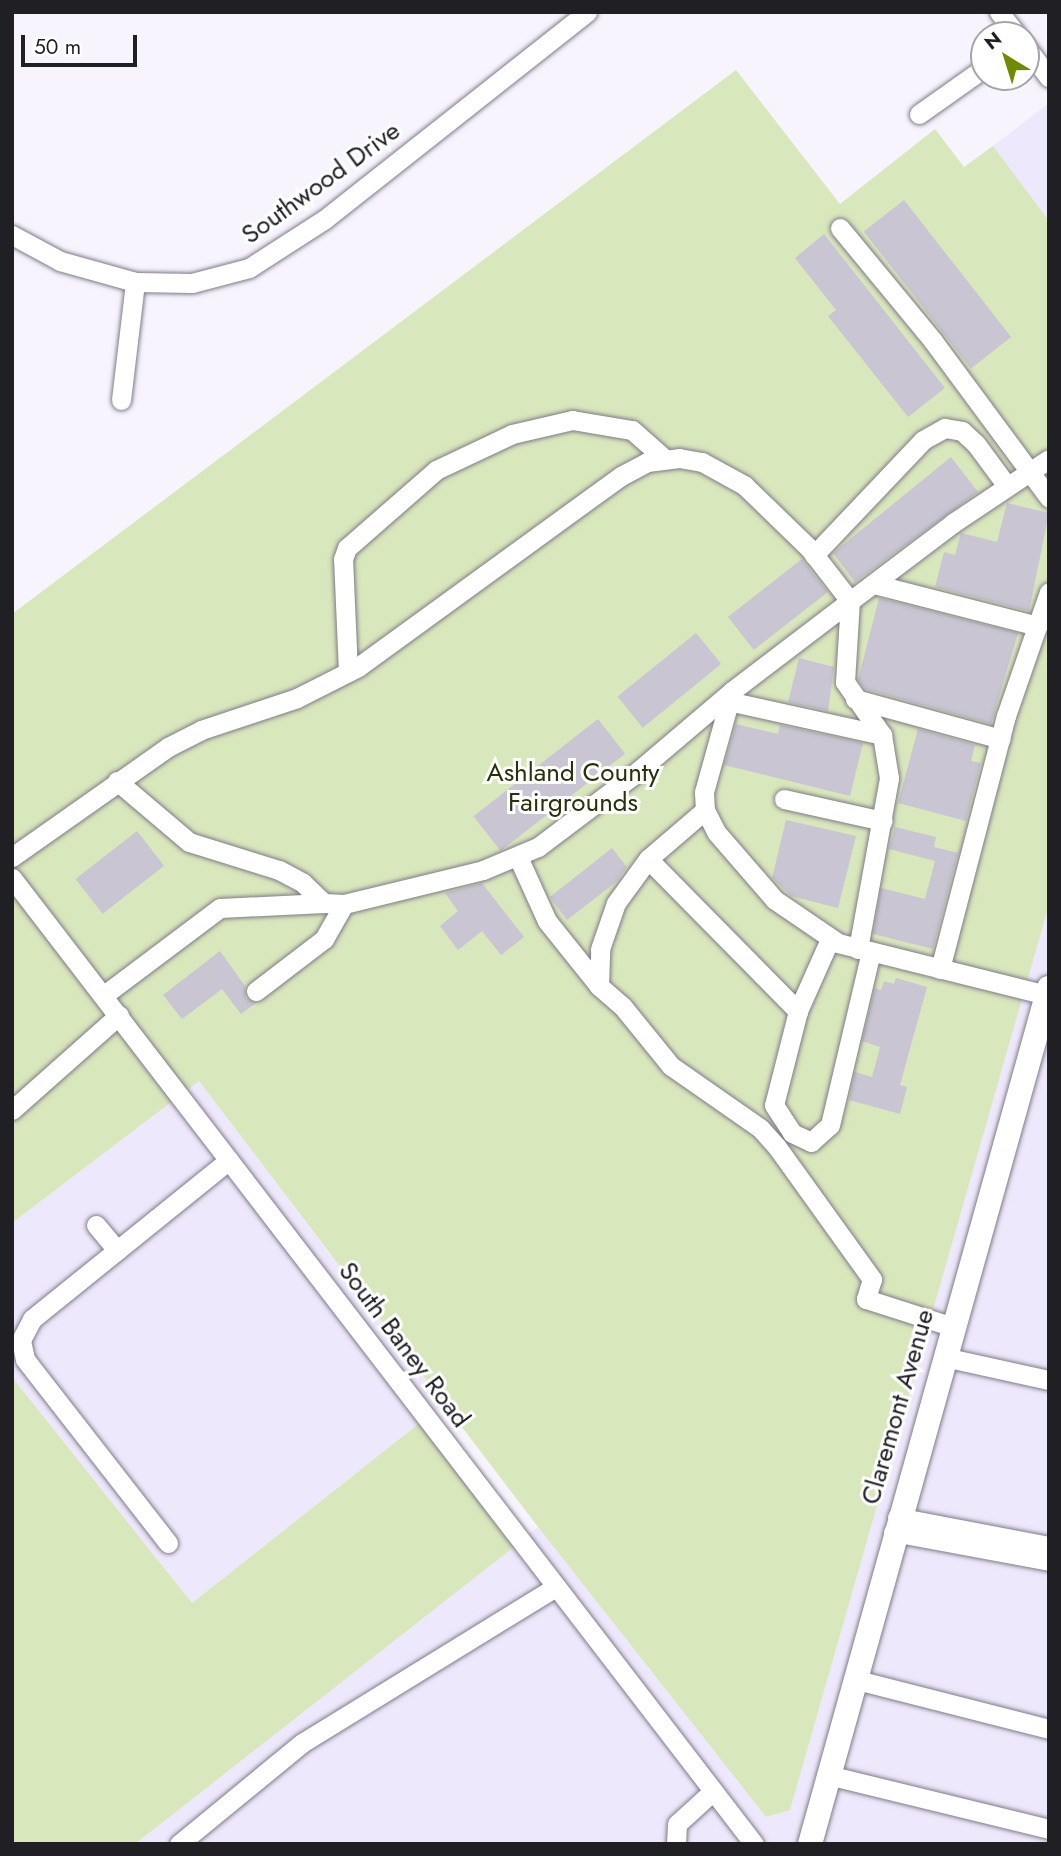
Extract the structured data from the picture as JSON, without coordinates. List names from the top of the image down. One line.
{"streets":{"main road":["Claremont Avenue"],"street":["Southwood Drive","South Baney Road"]},"parks":["Ashland County Fairgrounds"],"scale_bar":"50 m","north":"top left"}
